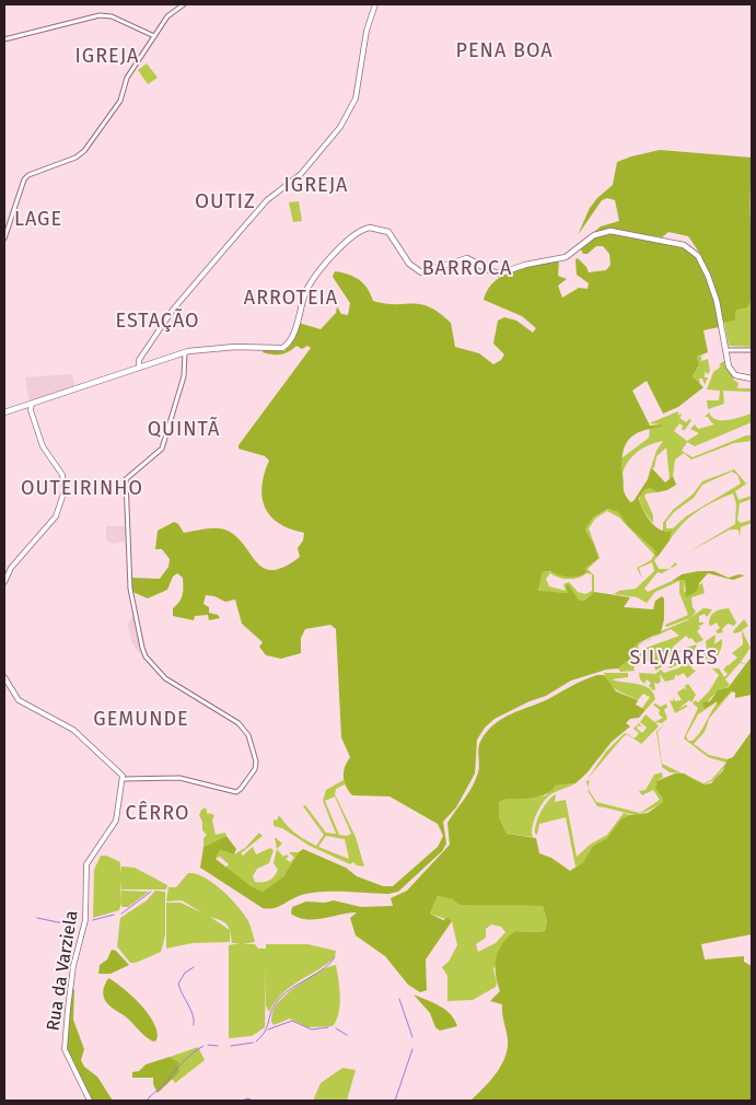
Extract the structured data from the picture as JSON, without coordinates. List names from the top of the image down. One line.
{"streets":{"main road":["Rua da Varziela"]},"districts":["PENA BOA","IGREJA","IGREJA","OUTIZ","LAGE","BARROCA","ARROTEIA","ESTAÇÃO","QUINTÃ","OUTEIRINHO","SILVARES","GEMUNDE","CÊRRO"]}
